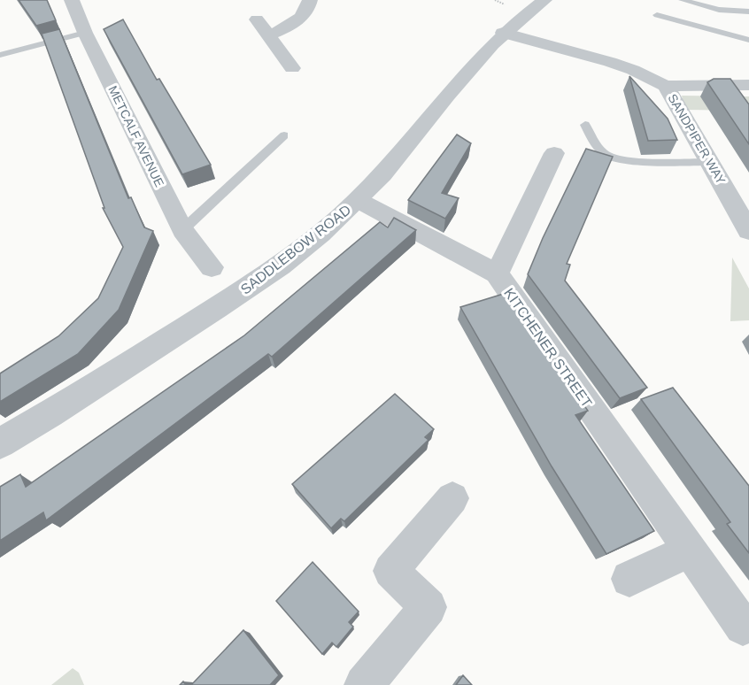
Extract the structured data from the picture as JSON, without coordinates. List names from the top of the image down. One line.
{"streets":{"street":["METCALF AVENUE","SANDPIPER WAY","SADDLEBOW ROAD","KITCHENER STREET"]},"crossings":[["SANDPIPER WAY","SADDLEBOW ROAD"],["SADDLEBOW ROAD","KITCHENER STREET"]]}
